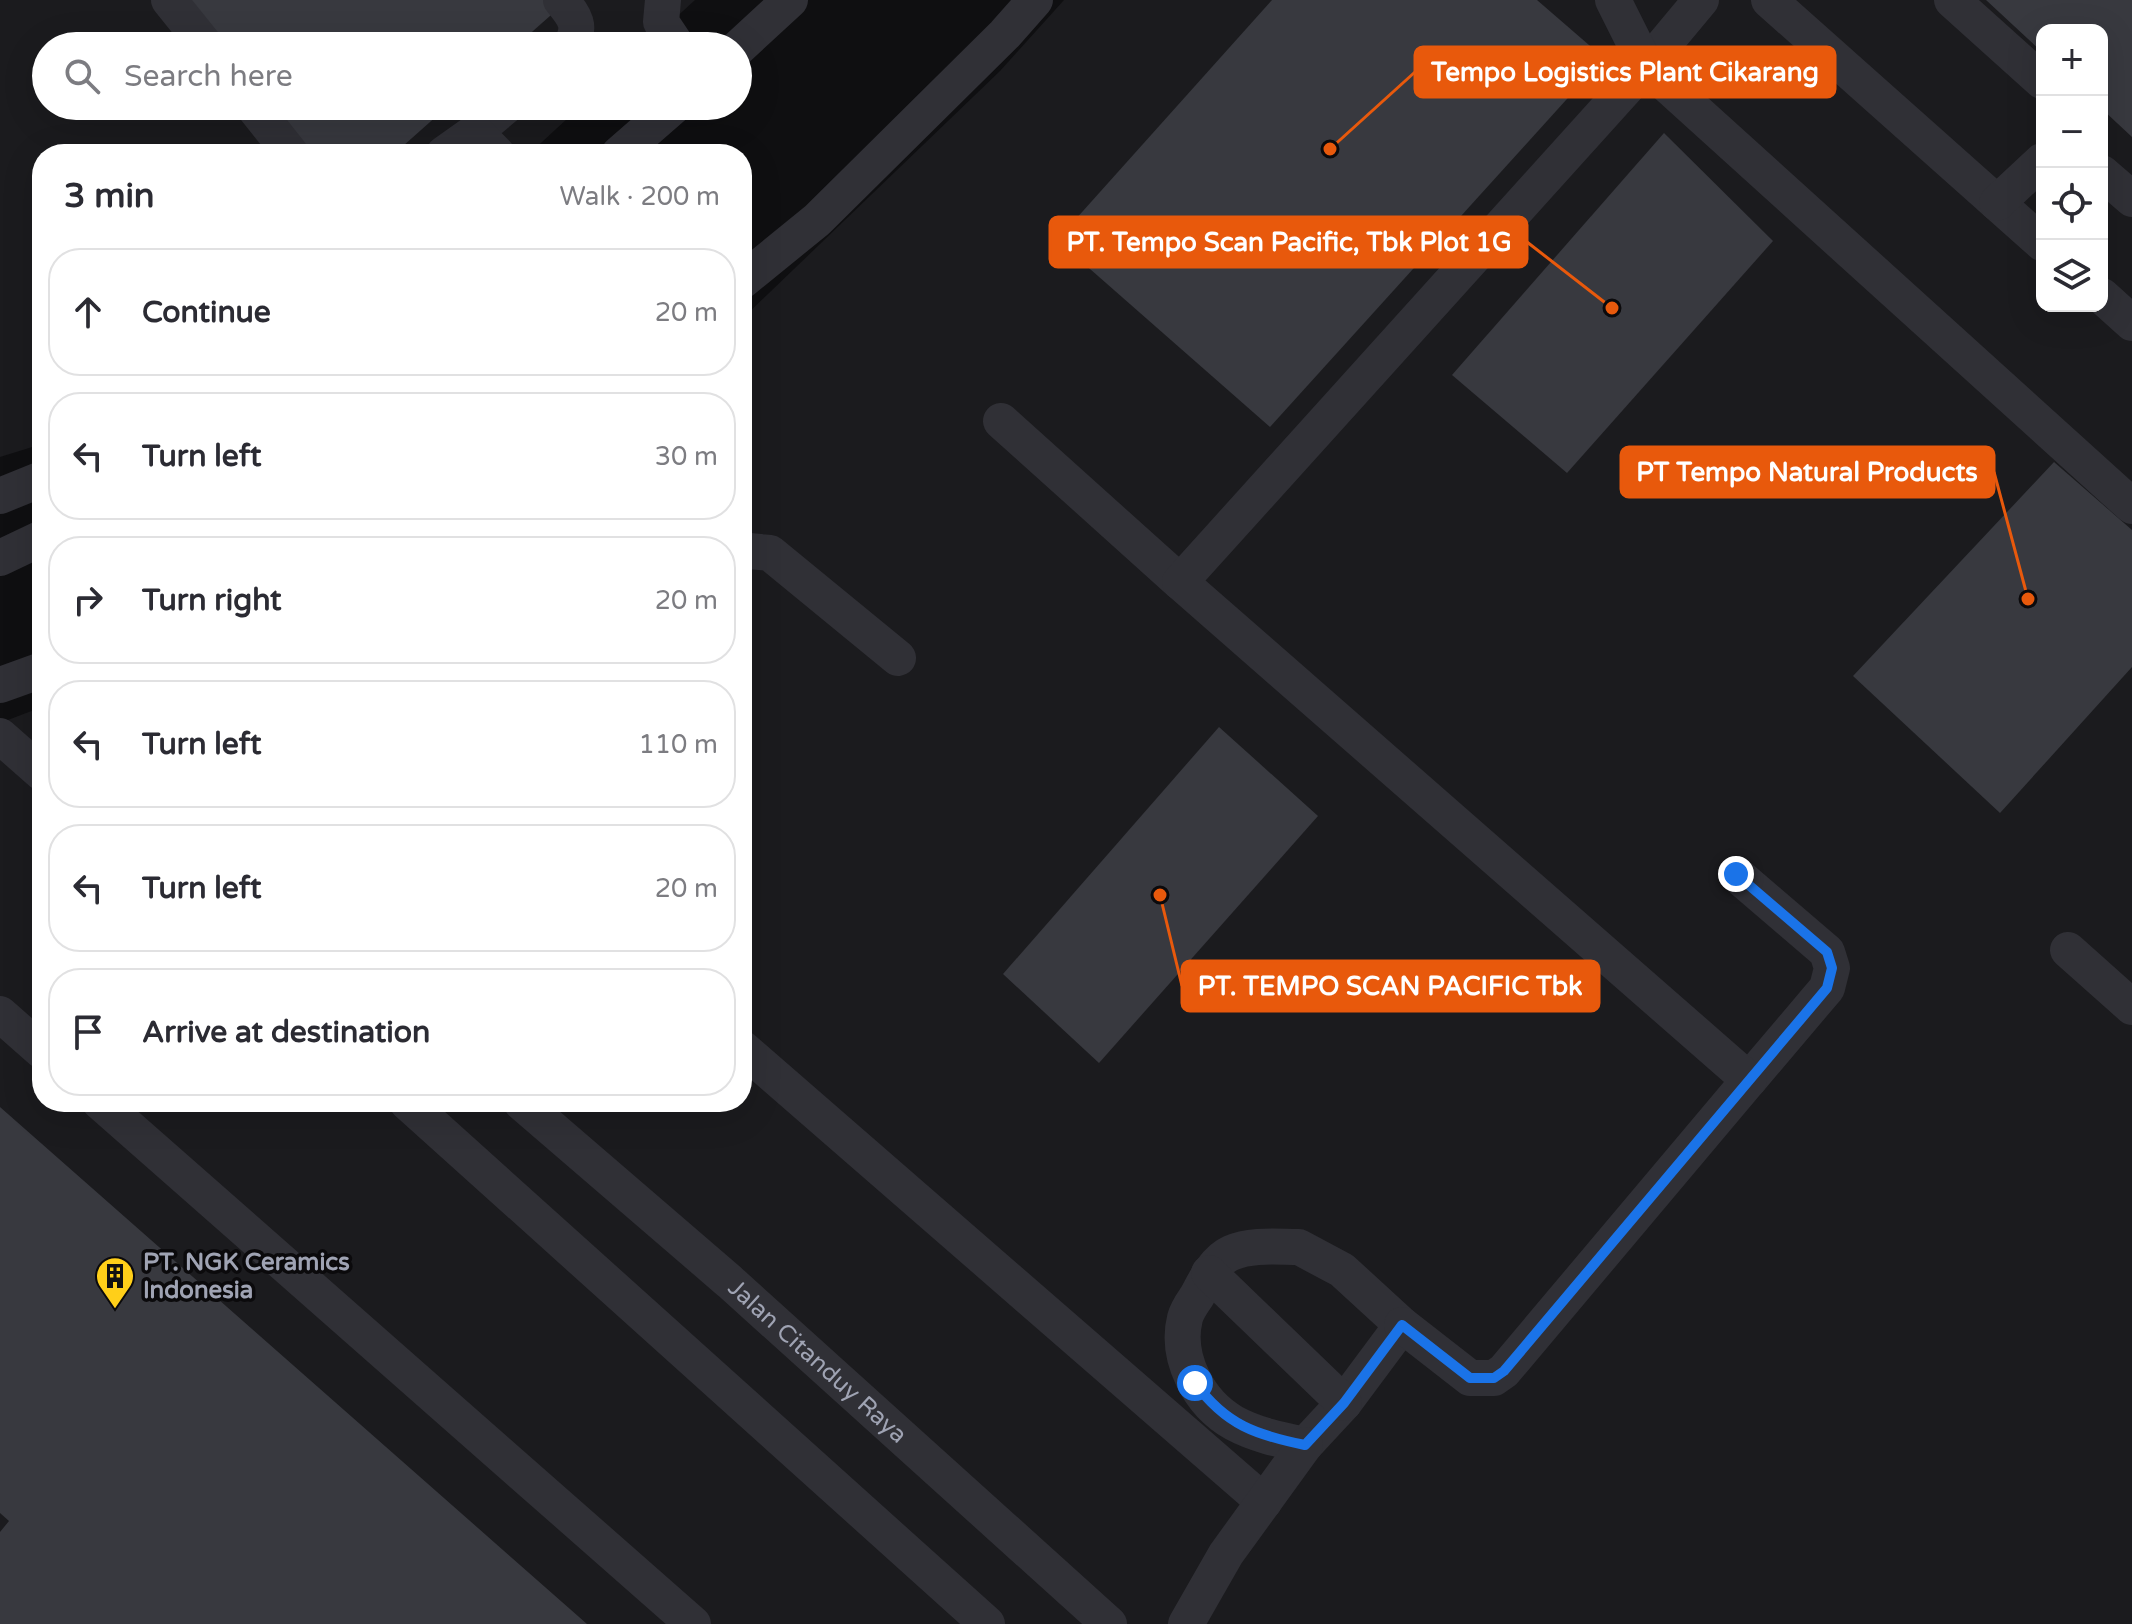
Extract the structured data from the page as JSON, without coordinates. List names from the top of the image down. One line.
{"streets":{"street":["Jalan Citanduy Raya"]},"places":{"other":["Tempo Logistics Plant Cikarang","PT. Tempo Scan Pacific, Tbk Plot 1G","PT Tempo Natural Products","PT. TEMPO SCAN PACIFIC Tbk"],"building":["PT. NGK Ceramics Indonesia"]},"page":{"map_buttons":["+","−"],"search":"Search here","heading":["3 min","Walk · 200 m"],"list":[["Continue","20 m"],["Turn left","30 m"],["Turn right","20 m"],["Turn left","110 m"],["Turn left","20 m"],"Arrive at destination"]}}
